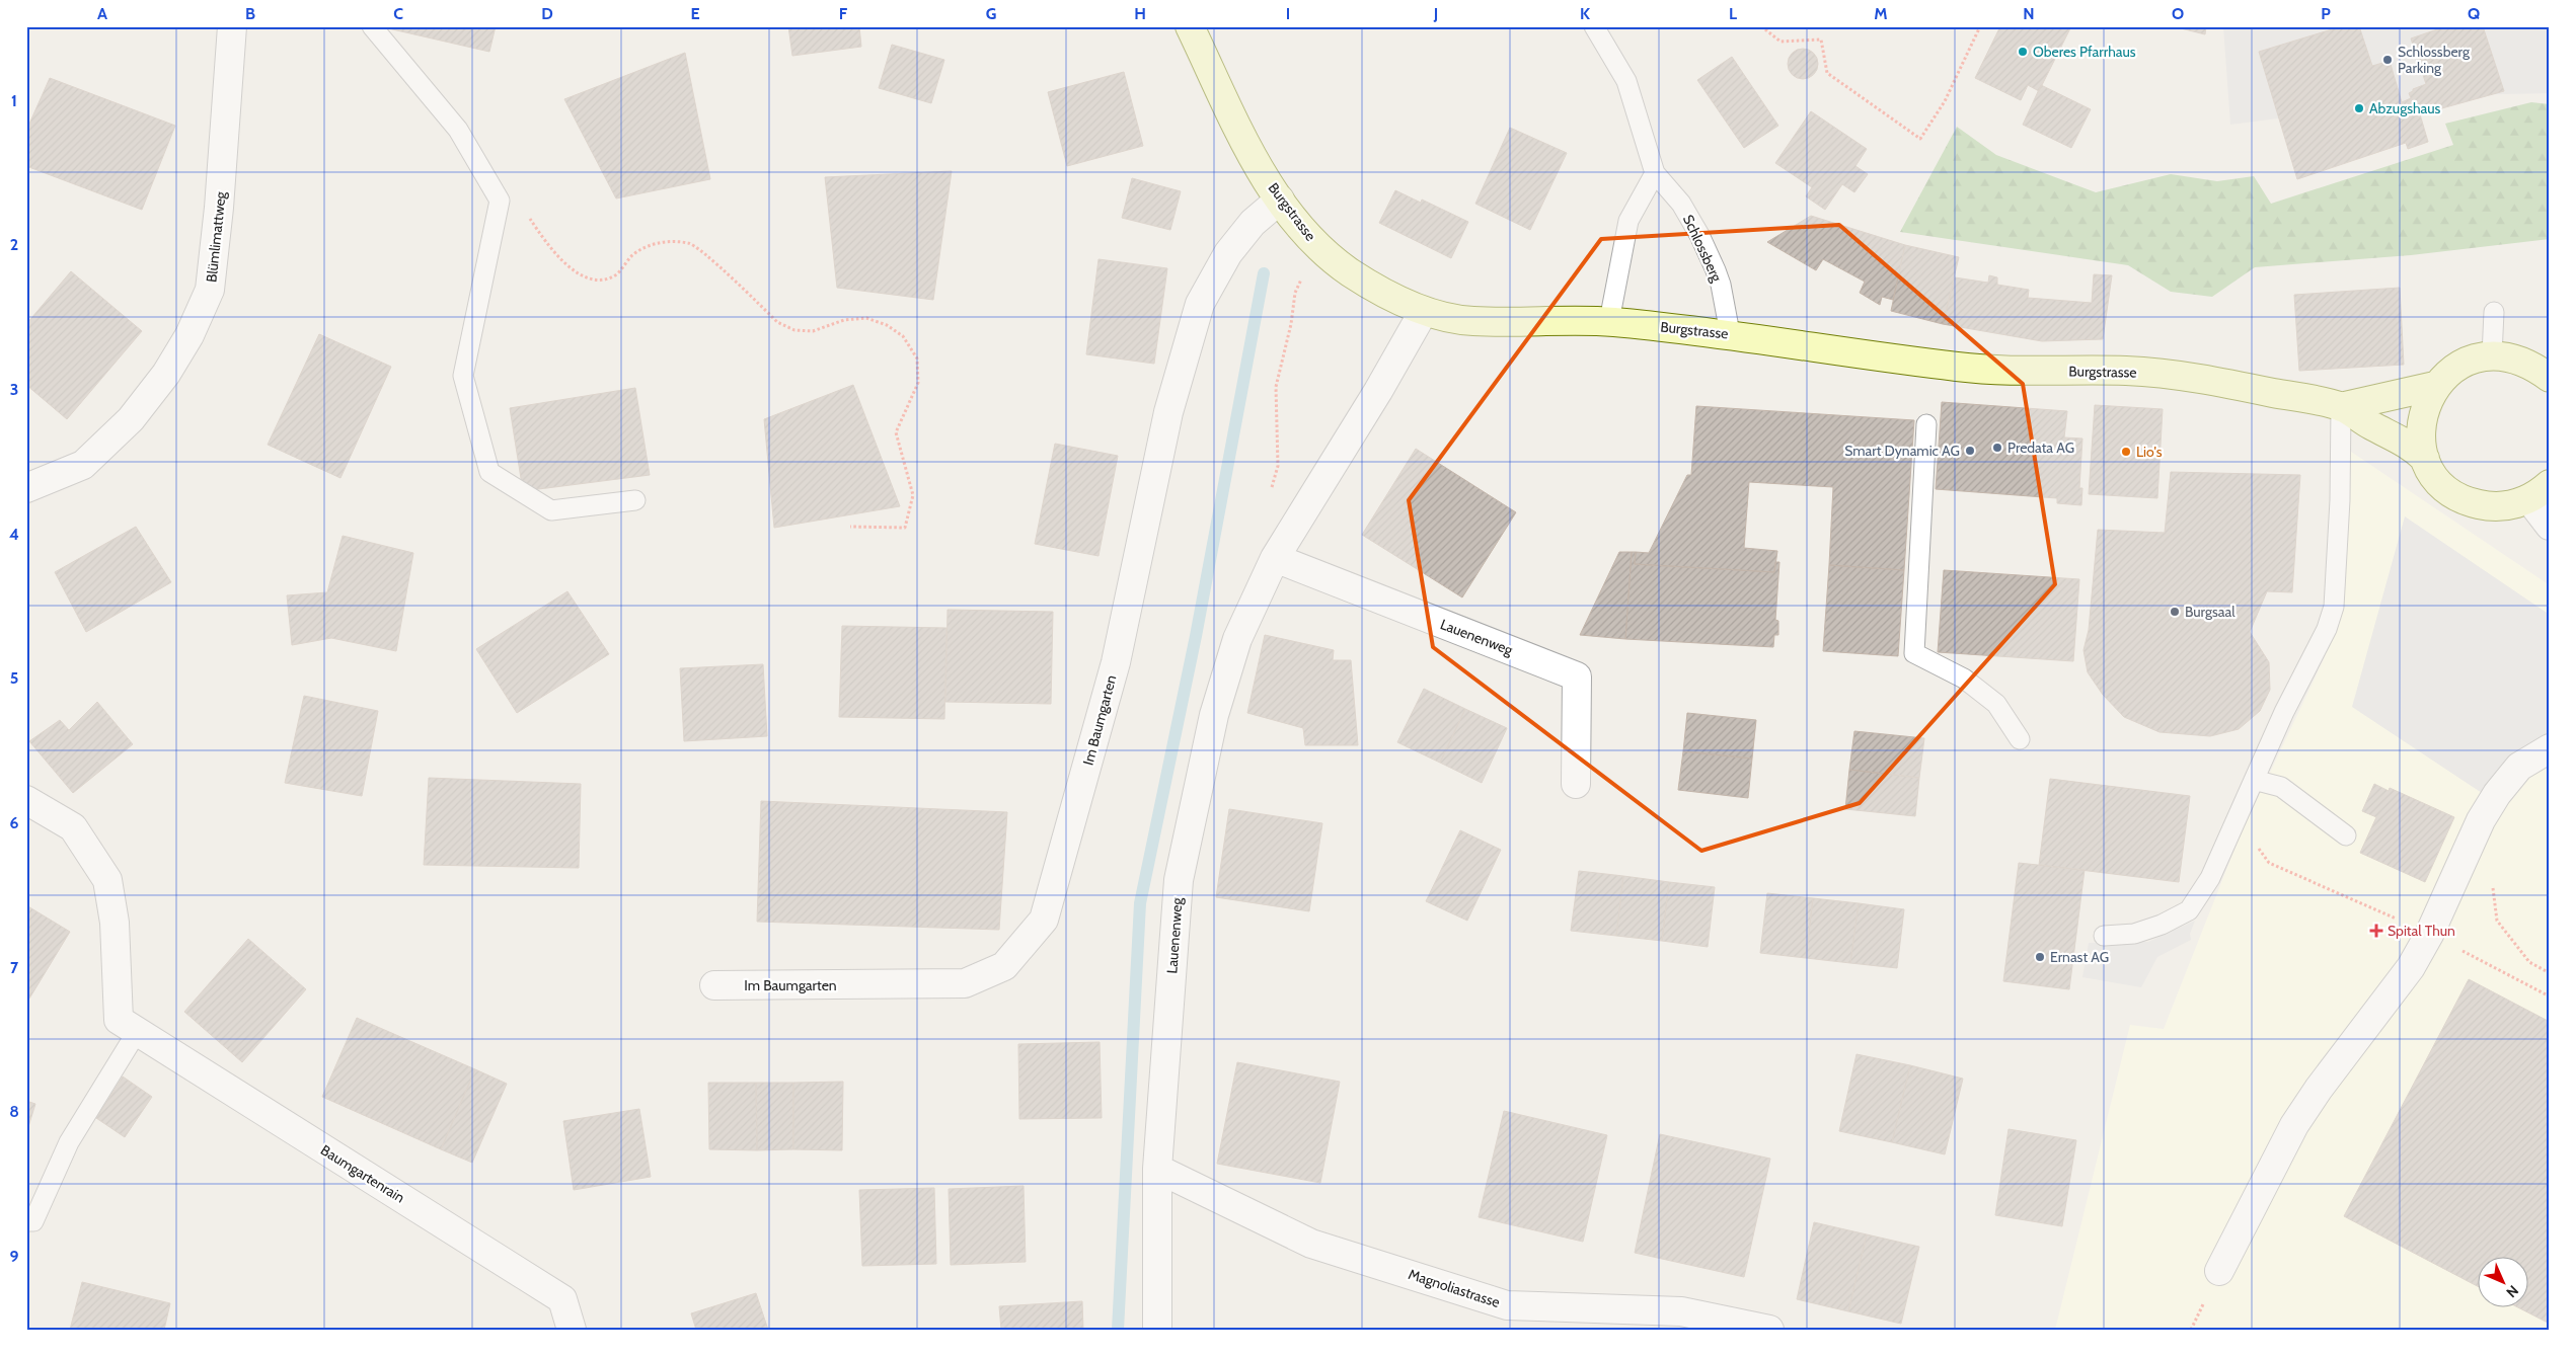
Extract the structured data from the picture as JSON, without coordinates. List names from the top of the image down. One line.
{"streets":{"main road":["Burgstrasse"],"street":["Blümlimattweg","Lauenenweg","Im Baumgarten","Baumgartenrain","Magnoliastrasse"],"lane":["Schlossberg"]},"crossings":[["Burgstrasse","Schlossberg"],["Burgstrasse","Lauenenweg"],["Burgstrasse","Im Baumgarten"],["Lauenenweg","Magnoliastrasse"]],"places":{"other":["Oberes Pfarrhaus","Schlossberg Parking","Abzugshaus","Predata AG","Smart Dynamic AG","Lio's","Burgsaal","Ernast AG"],"health":["Spital Thun"]},"north":"bottom right","grid":{"columns":["A","B","C","D","E","F","G","H","I","J","K","L","M","N","O","P","Q"],"rows":["1","2","3","4","5","6","7","8","9"]}}
